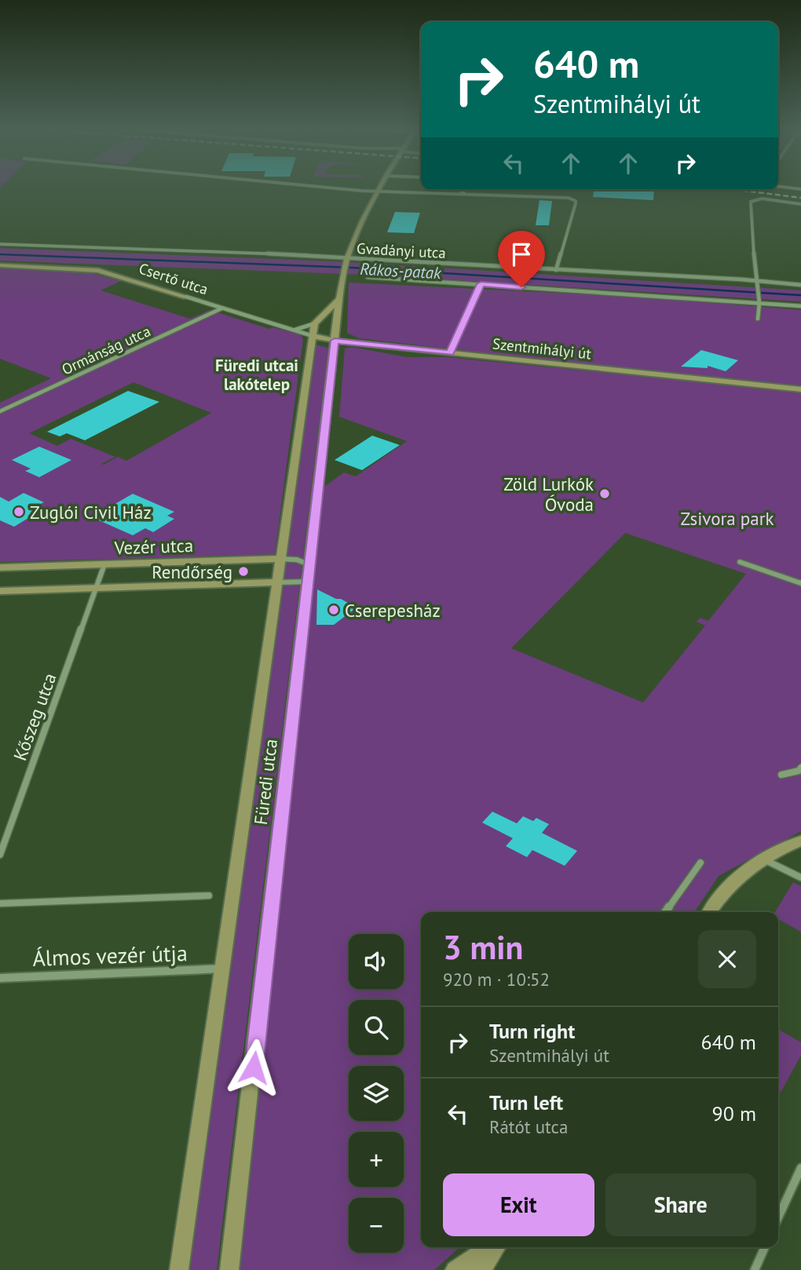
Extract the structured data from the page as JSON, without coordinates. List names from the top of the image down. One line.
{"streets":{"main road":["Csertő utca","Szentmihályi út","Vezér utca","Füredi utca"],"street":["Gvadányi utca","Ormánság utca","Kőszeg utca","Álmos vezér útja"]},"crossings":[["Gvadányi utca","Füredi utca"],["Csertő utca","Szentmihályi út"],["Csertő utca","Ormánság utca"],["Csertő utca","Füredi utca"],["Szentmihályi út","Füredi utca"],["Vezér utca","Kőszeg utca"],["Vezér utca","Füredi utca"],["Füredi utca","Álmos vezér útja"]],"districts":["Füredi utcai lakótelep"],"water":["Rákos-patak"],"parks":["Zsivora park"],"places":["Zöld Lurkók Óvoda","Zuglói Civil Ház","Rendőrség","Cserepesház"],"page":{"turn":["640 m","Szentmihályi út"],"heading":["3 min","920 m · 10:52"],"map_buttons":["+","−"],"list":[{"name":"Turn right","note":"Szentmihályi út","value":"640 m"},{"name":"Turn left","note":"Rátót utca","value":"90 m"}],"buttons":["Exit","Share"]}}
